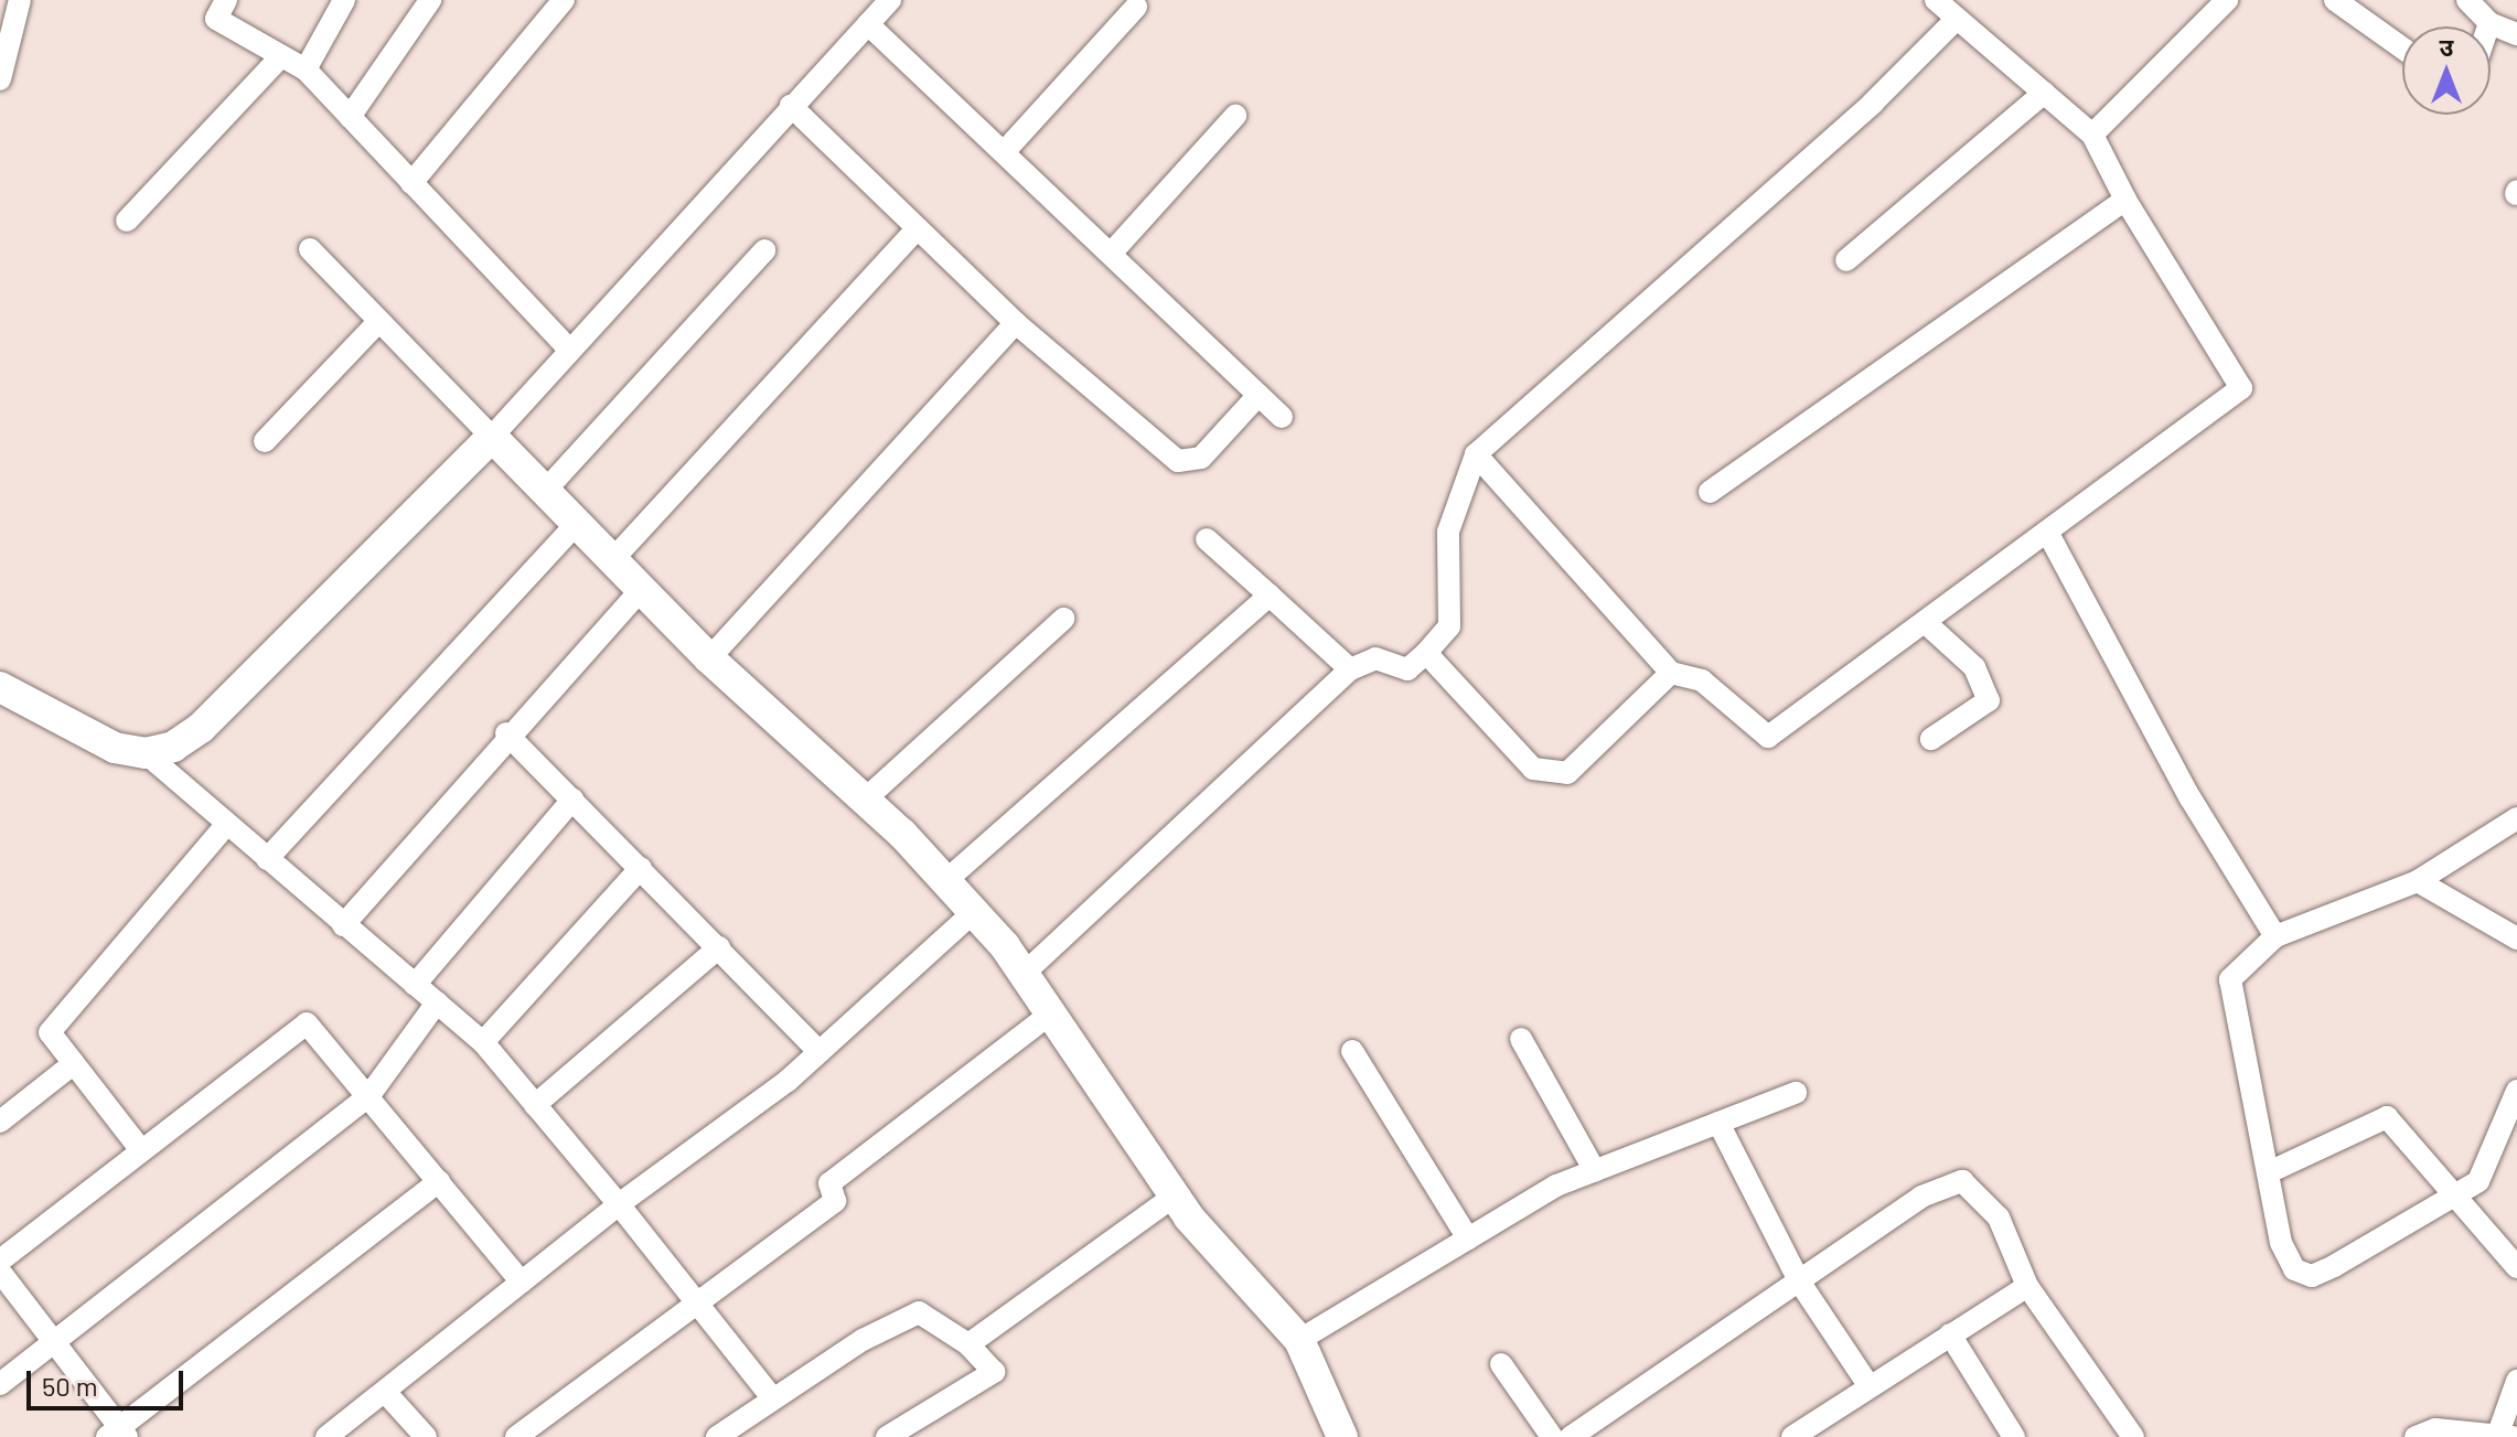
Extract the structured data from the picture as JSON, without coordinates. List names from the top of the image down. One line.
{"scale_bar":"50 m","north":"top"}
